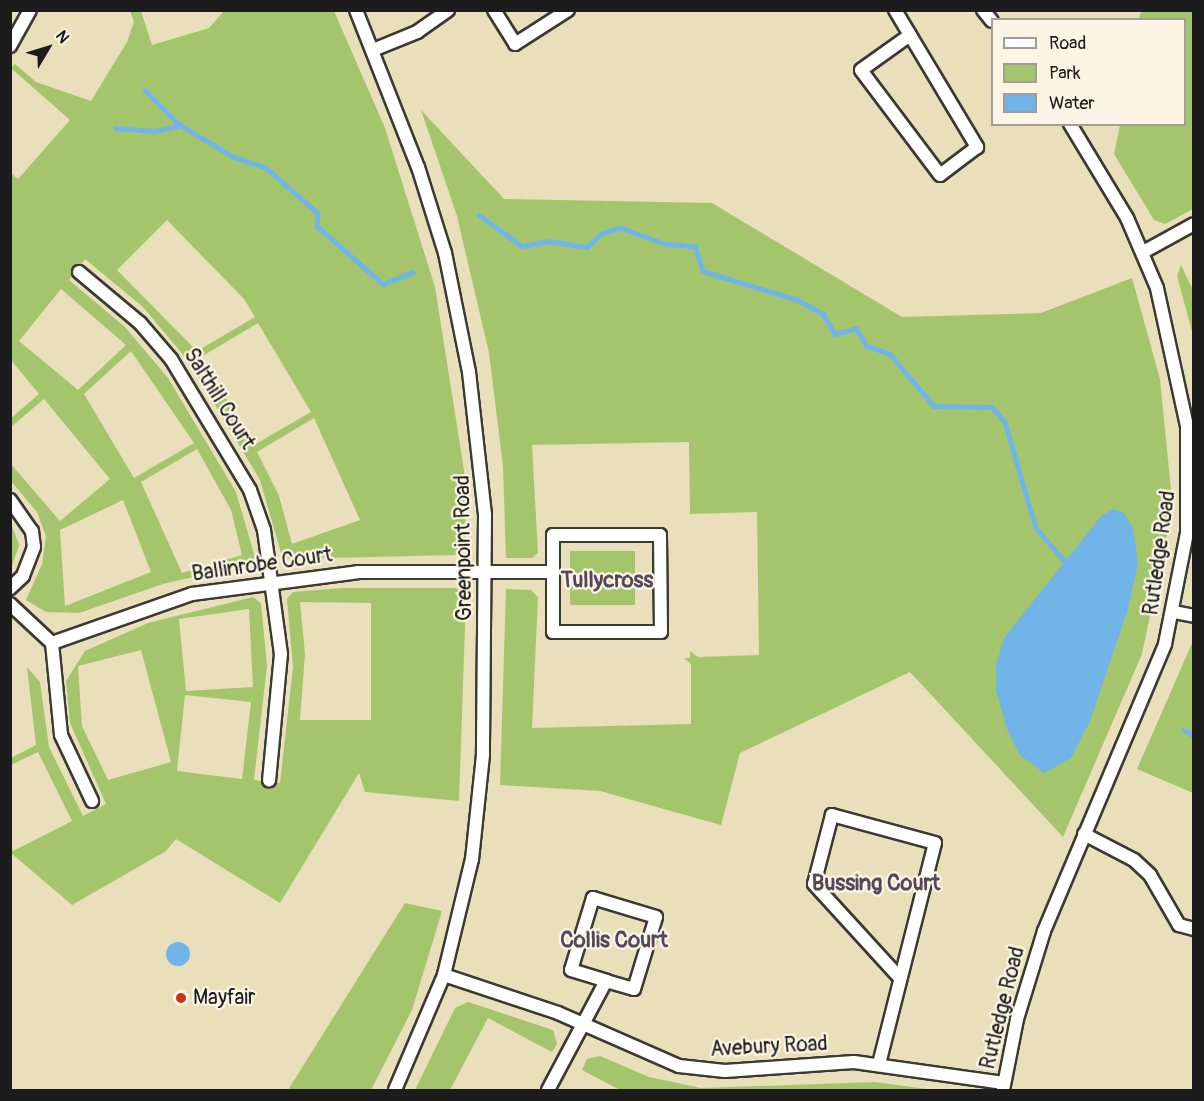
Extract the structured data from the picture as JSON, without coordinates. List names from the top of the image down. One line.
{"streets":{"street":["Salthill Court","Greenpoint Road","Rutledge Road","Ballinrobe Court","Avebury Road"]},"crossings":[["Salthill Court","Ballinrobe Court"],["Greenpoint Road","Ballinrobe Court"],["Greenpoint Road","Avebury Road"],["Rutledge Road","Avebury Road"]],"districts":["Tullycross","Bussing Court","Collis Court"],"places":["Mayfair"],"legend":["Road","Park","Water"],"north":"top right"}
